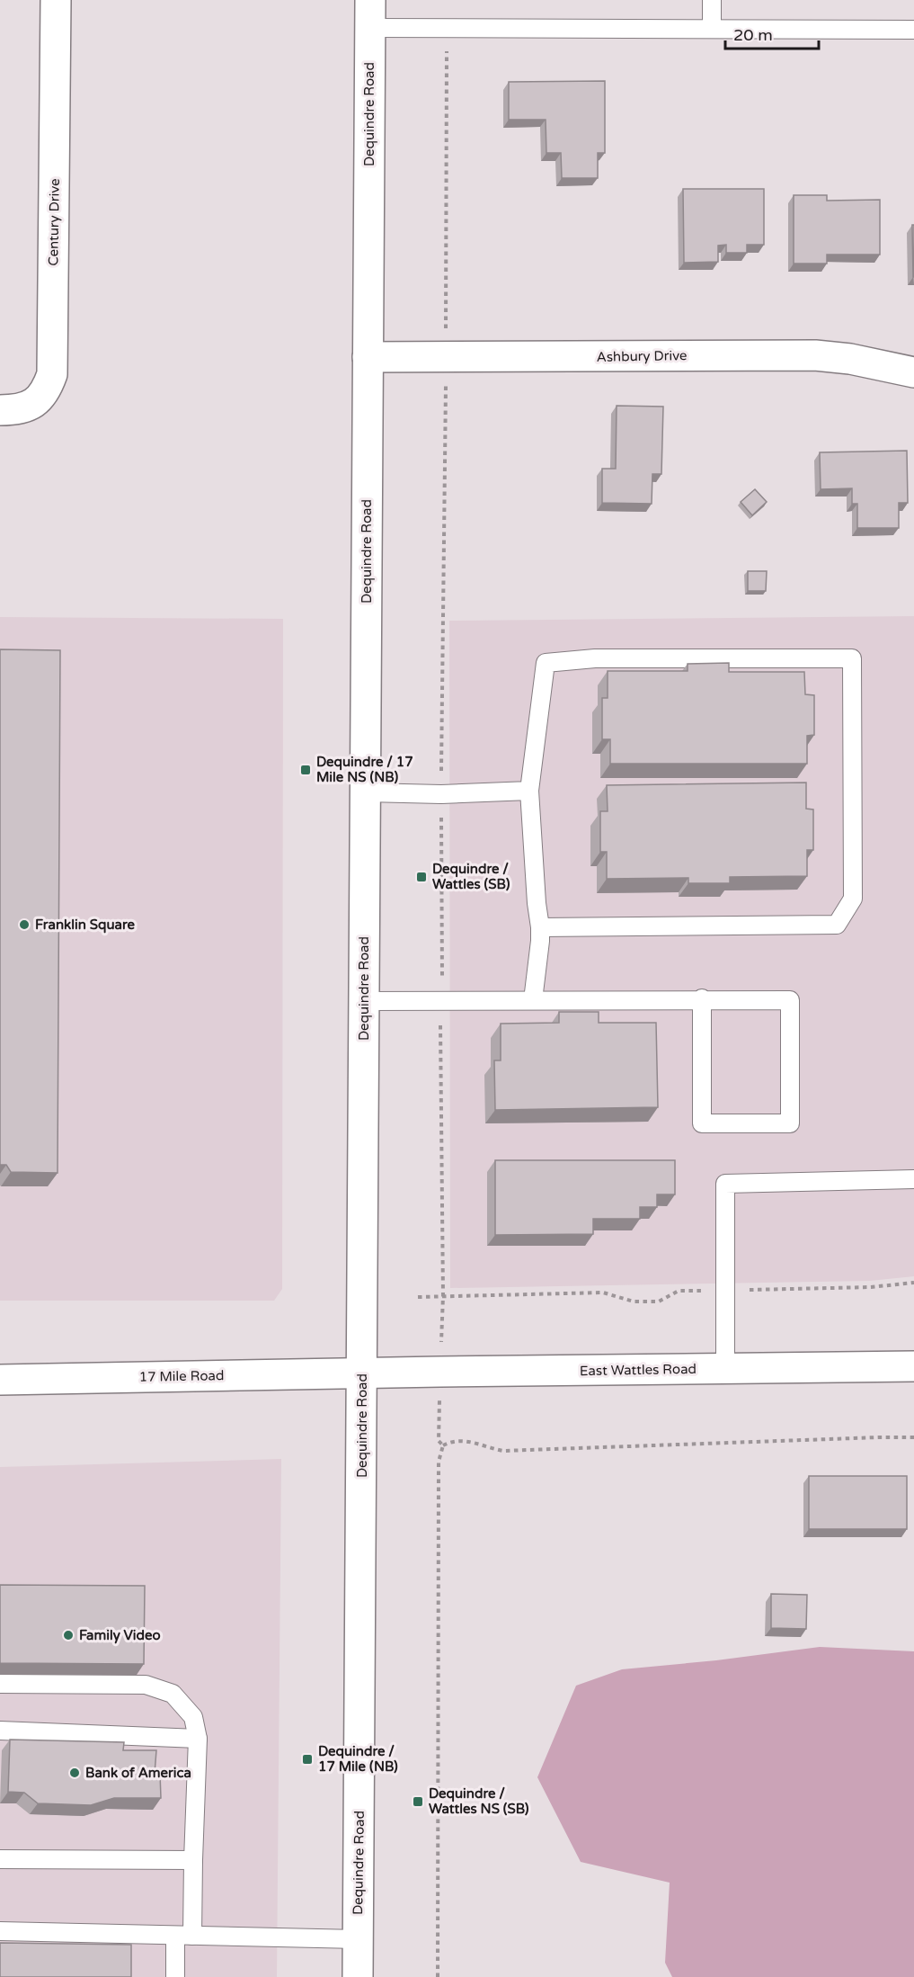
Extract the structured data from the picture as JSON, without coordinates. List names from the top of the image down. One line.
{"streets":{"main road":["Dequindre Road","Century Drive","Ashbury Drive","East Wattles Road","17 Mile Road"]},"crossings":[["Dequindre Road","Ashbury Drive"],["Dequindre Road","East Wattles Road"],["Dequindre Road","17 Mile Road"],["East Wattles Road","17 Mile Road"]],"places":{"transit":["Dequindre / 17 Mile NS (NB)","Dequindre / Wattles (SB)","Dequindre / 17 Mile (NB)","Dequindre / Wattles NS (SB)"],"other":["Franklin Square","Family Video","Bank of America"]},"scale_bar":"20 m"}
